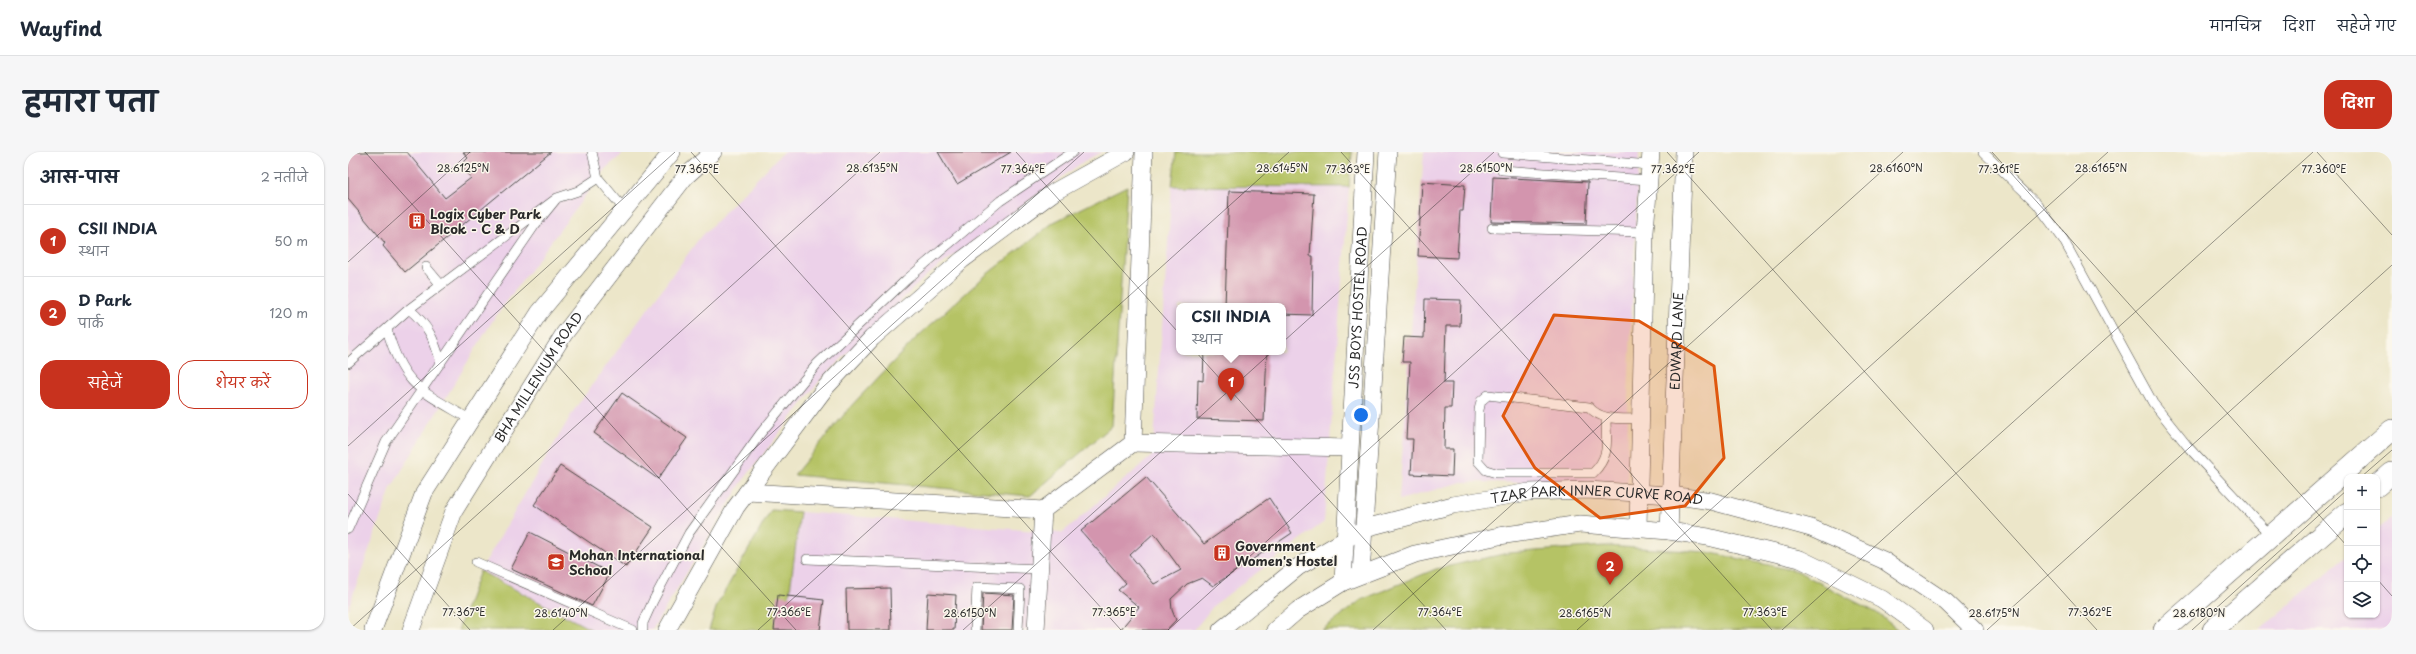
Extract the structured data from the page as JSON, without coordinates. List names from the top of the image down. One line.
{"streets":{"street":["JSS BOYS HOSTEL ROAD","EDWARD LANE","BHA MILLENIUM ROAD","TZAR PARK INNER CURVE ROAD"]},"crossings":[["JSS BOYS HOSTEL ROAD","TZAR PARK INNER CURVE ROAD"],["EDWARD LANE","TZAR PARK INNER CURVE ROAD"]],"places":{"building":["Logix Cyber Park Blcok - C & D","Government Women's Hostel"],"school or university":["Mohan International School"]},"page":{"header":"Wayfind","nav":["मानचित्र","दिशा","सहेजे गए"],"title":"हमारा पता","buttons":["दिशा",["सहेजें","शेयर करें"]],"heading":["आस-पास","2 नतीजे"],"list":[{"mark":"1","name":"CSII INDIA","note":"स्थान","value":"50 m"},{"mark":"2","name":"D Park","note":"पार्क","value":"120 m"}],"popup":["CSII INDIA","स्थान"],"pins":["1","2"],"map_buttons":["+","−"]},"coordinates":["28.6125°N","28.6135°N","28.6145°N","28.6150°N","28.6160°N","28.6165°N","77.365°E","77.364°E","77.363°E","77.362°E","77.361°E","77.360°E","77.367°E","77.366°E","28.6140°N","28.6175°N","28.6180°N"]}
